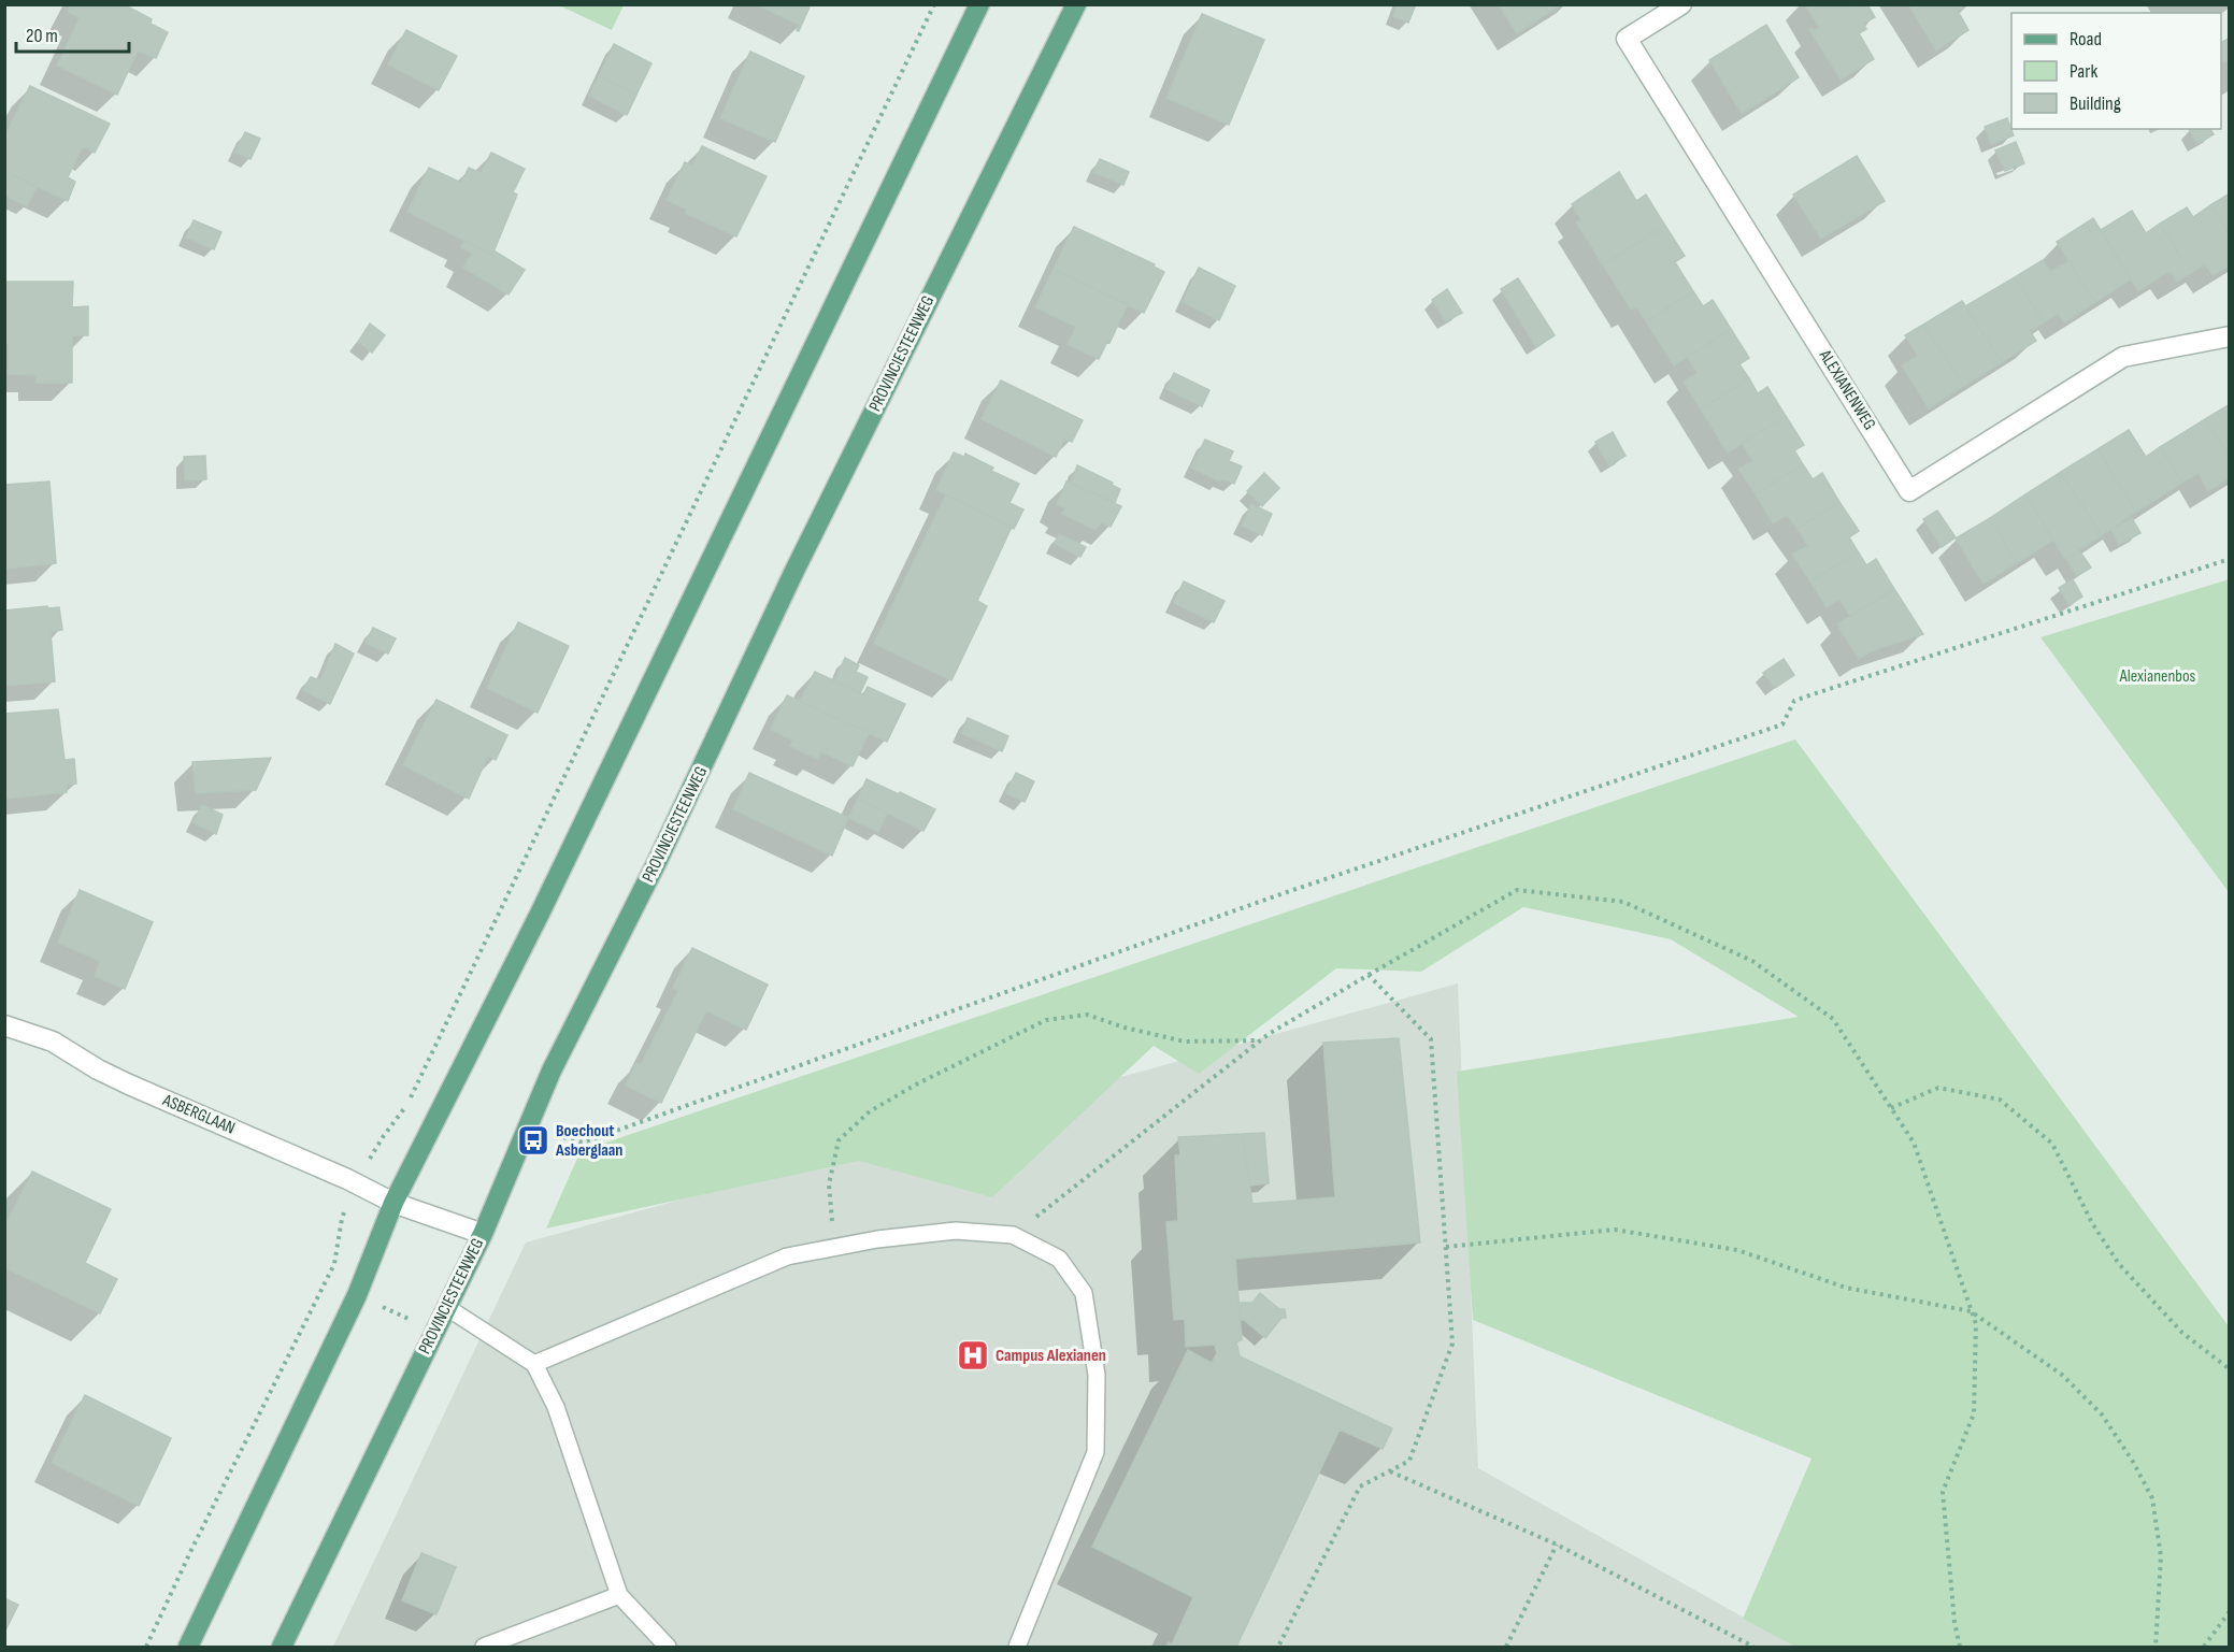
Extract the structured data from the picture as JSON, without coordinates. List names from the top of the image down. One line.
{"streets":{"main road":["PROVINCIESTEENWEG"],"street":["ALEXIANENWEG","ASBERGLAAN"]},"crossings":[["PROVINCIESTEENWEG","ASBERGLAAN"]],"parks":["Alexianenbos"],"places":{"bus stop":["Boechout Asberglaan"],"hospital":["Campus Alexianen"]},"legend":["Road","Park","Building"],"scale_bar":"20 m"}
